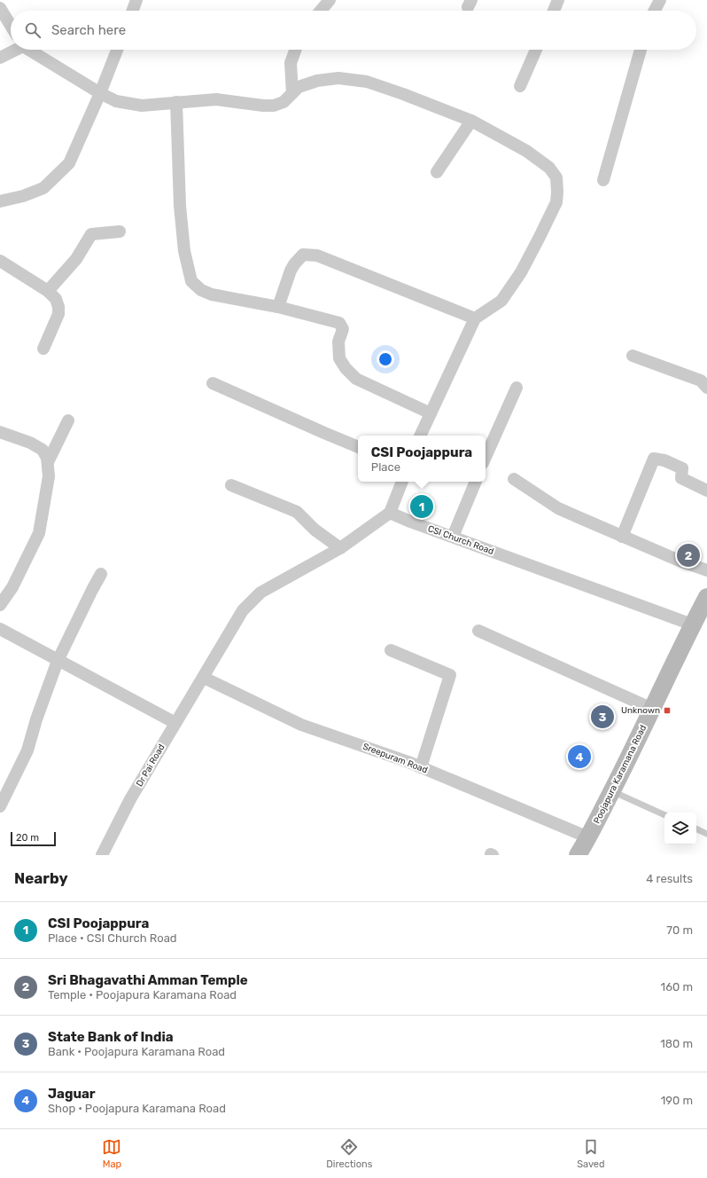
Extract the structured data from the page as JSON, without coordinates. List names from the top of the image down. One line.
{"streets":{"main road":["Poojapura Karamana Road"],"street":["CSI Church Road","Sreepuram Road","Dr Pai Road"]},"crossings":[["CSI Church Road","Poojapura Karamana Road"],["Sreepuram Road","Dr Pai Road"],["Sreepuram Road","Poojapura Karamana Road"]],"places":{"transit":["Unknown"]},"scale_bar":"20 m","page":{"search":"Search here","popup":["CSI Poojappura","Place"],"pins":["1","2","3","4"],"scale":"20 m","heading":["Nearby","4 results"],"list":[{"mark":"1","name":"CSI Poojappura","note":"Place · CSI Church Road","value":"70 m"},{"mark":"2","name":"Sri Bhagavathi Amman Temple","note":"Temple · Poojapura Karamana Road","value":"160 m"},{"mark":"3","name":"State Bank of India","note":"Bank · Poojapura Karamana Road","value":"180 m"},{"mark":"4","name":"Jaguar","note":"Shop · Poojapura Karamana Road","value":"190 m"}],"nav":["Map","Directions","Saved"]}}
